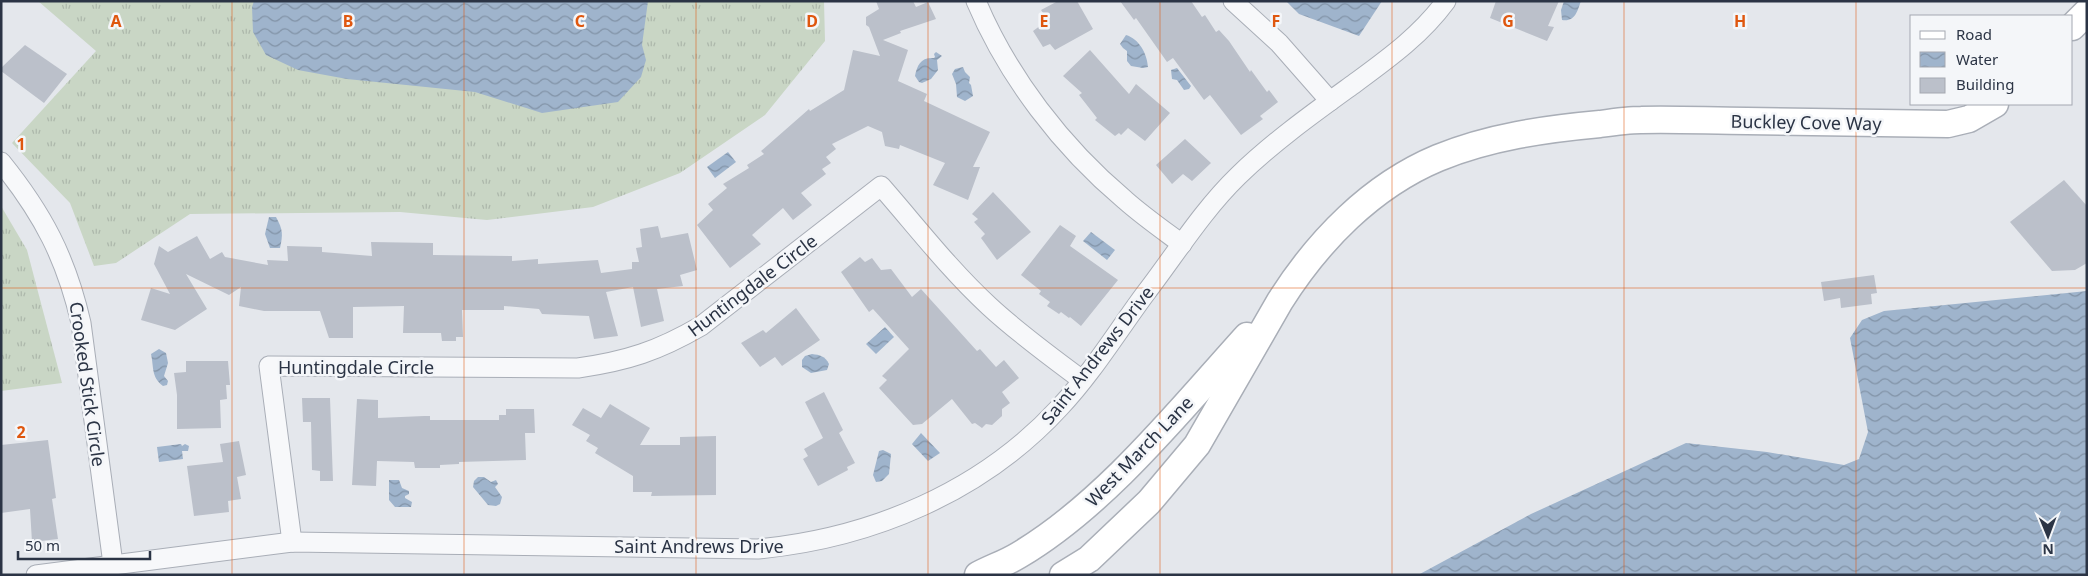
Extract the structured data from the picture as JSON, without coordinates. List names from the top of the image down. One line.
{"streets":{"street":["Buckley Cove Way","Huntingdale Circle","Saint Andrews Drive","Crooked Stick Circle","West March Lane"]},"crossings":[["Buckley Cove Way","West March Lane"],["Huntingdale Circle","Saint Andrews Drive"],["Saint Andrews Drive","Crooked Stick Circle"]],"legend":["Road","Water","Building"],"scale_bar":"50 m","north":"bottom","grid":{"columns":["A","B","C","D","E","F","G","H"],"rows":["1","2"]}}
